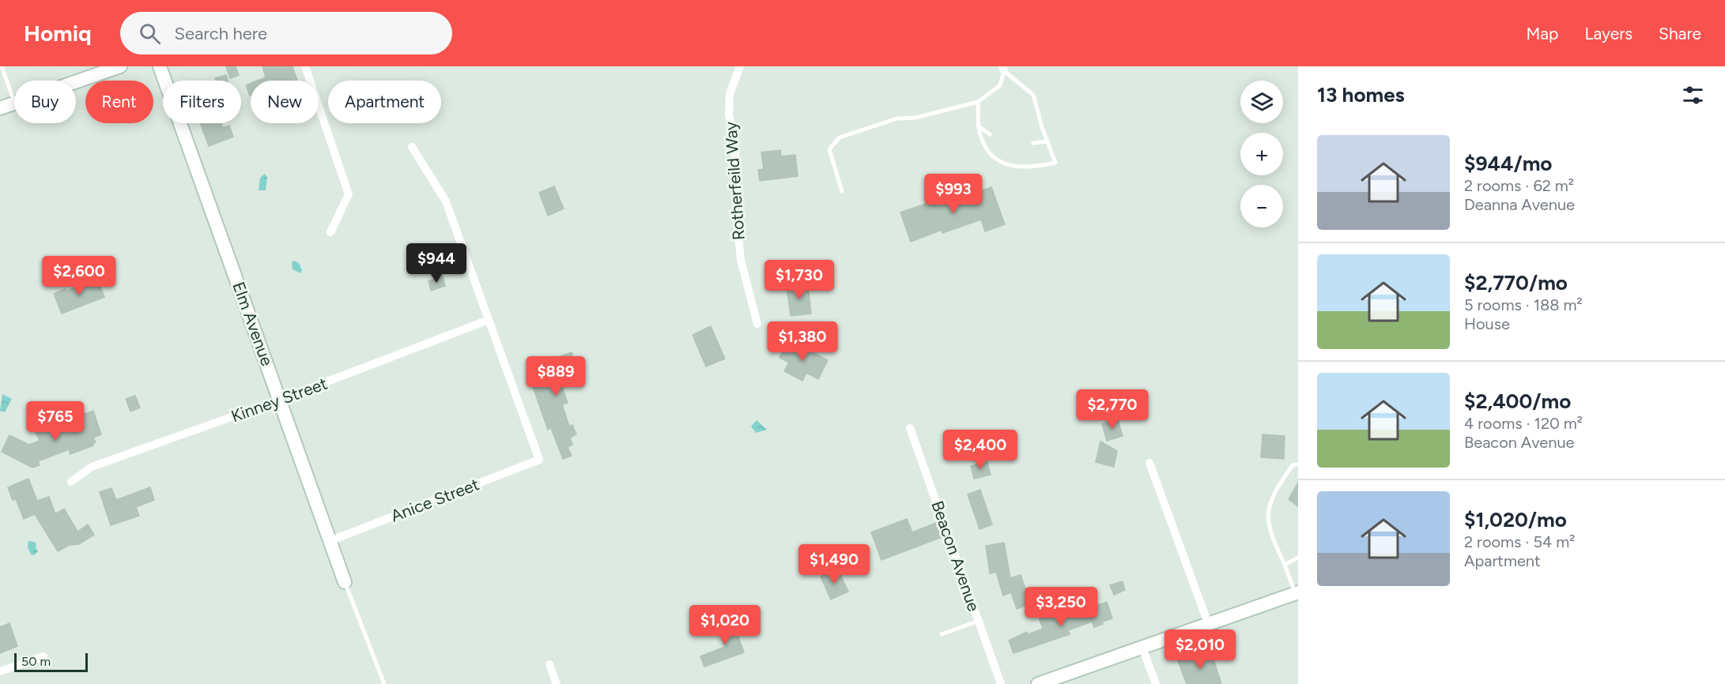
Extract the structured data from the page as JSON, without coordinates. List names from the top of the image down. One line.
{"streets":{"street":["Rotherfeild Way","Elm Avenue","Kinney Street","Anice Street","Beacon Avenue"]},"crossings":[["Elm Avenue","Kinney Street"],["Elm Avenue","Anice Street"],["Kinney Street","Anice Street"]],"scale_bar":"50 m","page":{"header":"Homiq","search":"Search here","nav":["Map","Layers","Share"],"heading":"13 homes","map_buttons":["+","−"],"chip":["Buy","Rent","Filters","New","Apartment"],"list":[{"name":"$944/mo","note":"2 rooms · 62 m² · Deanna Avenue"},{"name":"$2,770/mo","note":"5 rooms · 188 m² · House"},{"name":"$2,400/mo","note":"4 rooms · 120 m² · Beacon Avenue"},{"name":"$1,020/mo","note":"2 rooms · 54 m² · Apartment"}],"price":["$993","$944","$2,600","$1,730","$1,380","$889","$2,770","$765","$2,400","$1,490","$3,250","$1,020","$2,010"],"scale":"50 m"}}
